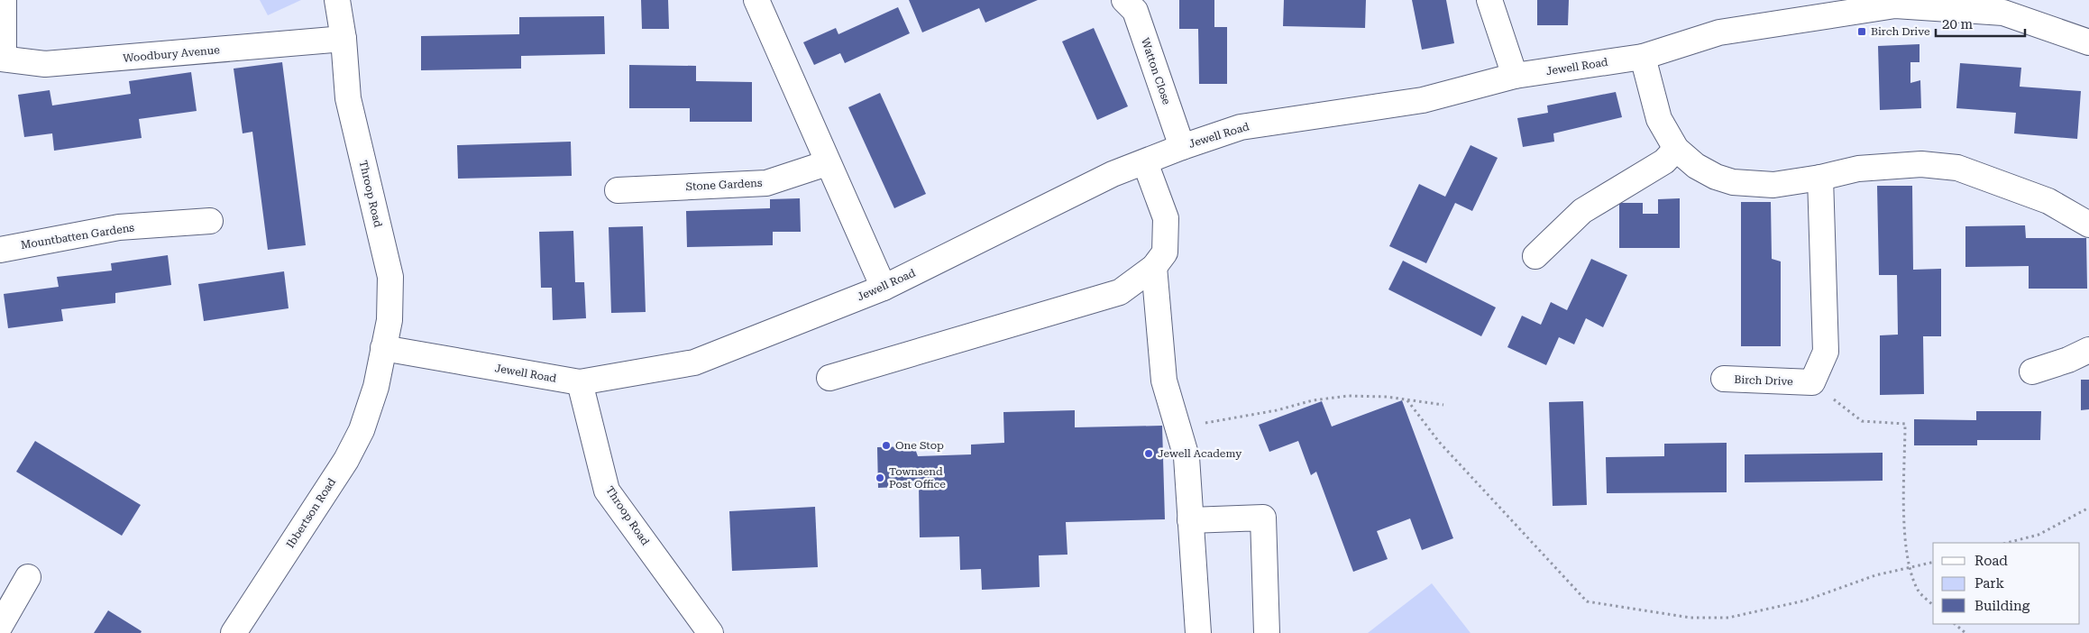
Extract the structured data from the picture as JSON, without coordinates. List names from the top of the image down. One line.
{"streets":{"street":["Woodbury Avenue","Jewell Road","Watton Close","Stone Gardens","Throop Road","Mountbatten Gardens","Birch Drive","Ibbertson Road"]},"crossings":[["Woodbury Avenue","Throop Road"],["Jewell Road","Watton Close"],["Jewell Road","Throop Road"],["Throop Road","Ibbertson Road"]],"places":{"transit":["Birch Drive"],"other":["One Stop","Jewell Academy","Townsend Post Office"]},"legend":["Road","Park","Building"],"scale_bar":"20 m"}
